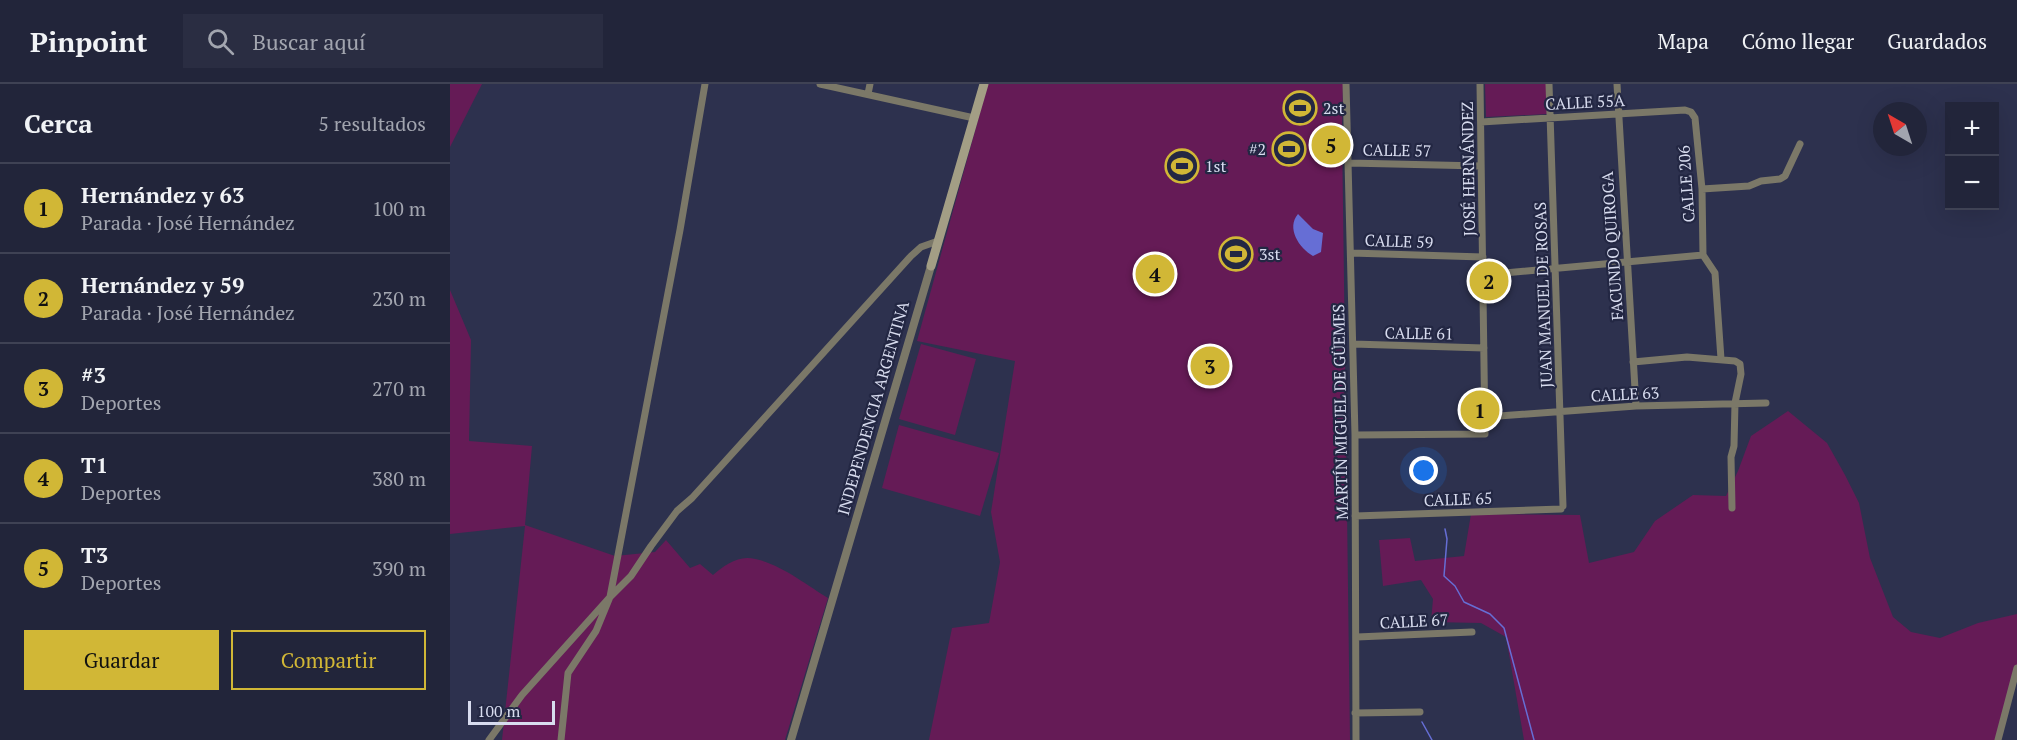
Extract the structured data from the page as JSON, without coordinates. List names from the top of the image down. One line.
{"streets":{"main road":["INDEPENDENCIA ARGENTINA"],"street":["CALLE 55A","CALLE 57","JOSÉ HERNÁNDEZ","CALLE 206","CALLE 59","FACUNDO QUIROGA","JUAN MANUEL DE ROSAS","CALLE 61","CALLE 63","MARTÍN MIGUEL DE GÜEMES","CALLE 65","CALLE 67"]},"crossings":[["CALLE 55A","JOSÉ HERNÁNDEZ"],["CALLE 55A","CALLE 206"],["CALLE 55A","FACUNDO QUIROGA"],["CALLE 55A","JUAN MANUEL DE ROSAS"],["CALLE 57","JOSÉ HERNÁNDEZ"],["CALLE 57","MARTÍN MIGUEL DE GÜEMES"],["JOSÉ HERNÁNDEZ","CALLE 59"],["JOSÉ HERNÁNDEZ","CALLE 61"],["JOSÉ HERNÁNDEZ","CALLE 63"],["JOSÉ HERNÁNDEZ","MARTÍN MIGUEL DE GÜEMES"],["CALLE 59","MARTÍN MIGUEL DE GÜEMES"],["FACUNDO QUIROGA","CALLE 63"],["JUAN MANUEL DE ROSAS","CALLE 63"],["JUAN MANUEL DE ROSAS","CALLE 65"],["CALLE 61","MARTÍN MIGUEL DE GÜEMES"],["MARTÍN MIGUEL DE GÜEMES","CALLE 65"],["MARTÍN MIGUEL DE GÜEMES","CALLE 67"]],"places":{"sports":["2st","#2","1st","3st"]},"scale_bar":"100 m","north":"top left","page":{"header":"Pinpoint","search":"Buscar aquí","nav":["Mapa","Cómo llegar","Guardados"],"heading":["Cerca","5 resultados"],"map_buttons":["+","−"],"pins":["5","4","2","3","1"],"list":[{"mark":"1","name":"Hernández y 63","note":"Parada · José Hernández","value":"100 m"},{"mark":"2","name":"Hernández y 59","note":"Parada · José Hernández","value":"230 m"},{"mark":"3","name":"#3","note":"Deportes","value":"270 m"},{"mark":"4","name":"T1","note":"Deportes","value":"380 m"},{"mark":"5","name":"T3","note":"Deportes","value":"390 m"}],"buttons":["Guardar","Compartir"],"scale":"100 m"}}
